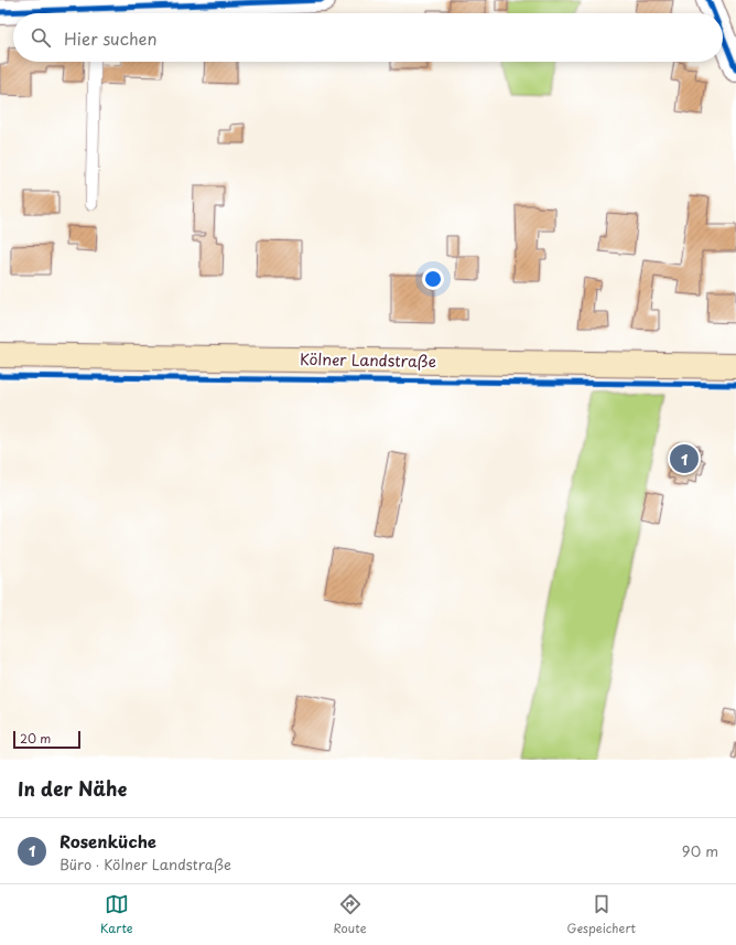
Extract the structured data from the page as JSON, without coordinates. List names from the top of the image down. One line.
{"streets":{"main road":["Kölner Landstraße"]},"scale_bar":"20 m","page":{"search":"Hier suchen","pins":"1","scale":"20 m","heading":"In der Nähe","list":[{"mark":"1","name":"Rosenküche","note":"Büro · Kölner Landstraße","value":"90 m"}],"nav":["Karte","Route","Gespeichert"]}}
